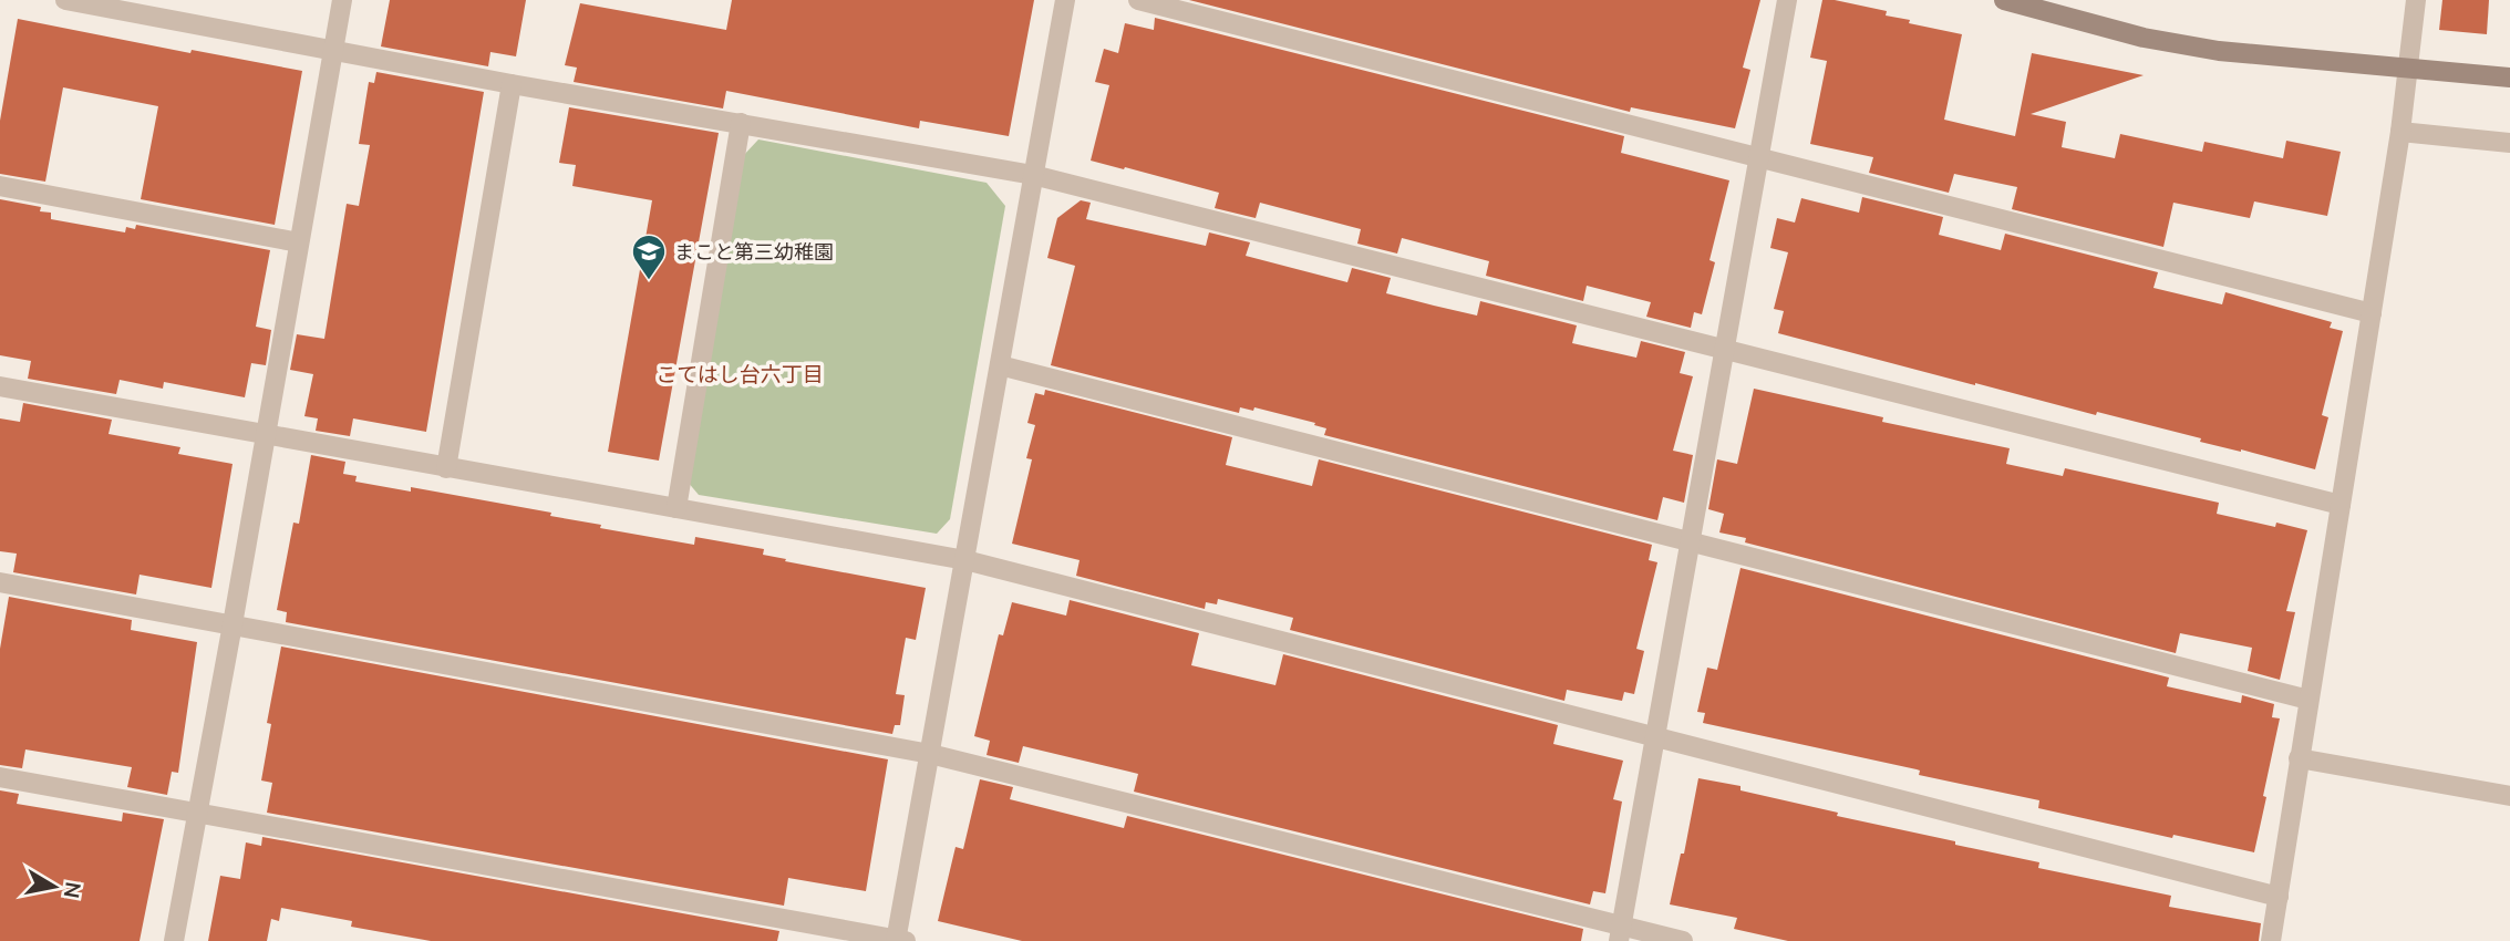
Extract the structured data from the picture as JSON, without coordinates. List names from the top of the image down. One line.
{"districts":["こてはし台六丁目"],"places":{"school or university":["まこと第三幼稚園"]},"north":"right"}
